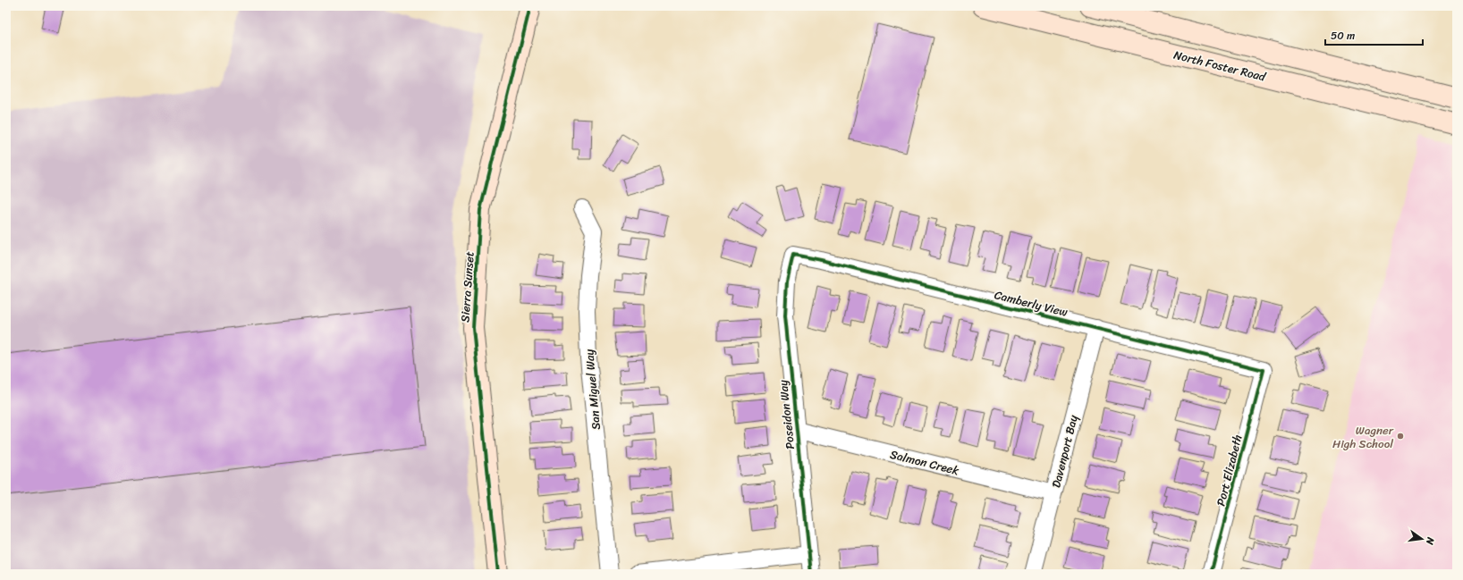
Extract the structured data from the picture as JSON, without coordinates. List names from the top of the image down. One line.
{"streets":{"main road":["North Foster Road","Sierra Sunset"],"street":["Camberly View","San Miguel Way","Poseidon Way","Davenport Bay","Salmon Creek","Port Elizabeth"]},"crossings":[["Camberly View","Poseidon Way"],["Camberly View","Davenport Bay"],["Camberly View","Port Elizabeth"],["Poseidon Way","Salmon Creek"],["Davenport Bay","Salmon Creek"]],"places":["Wagner High School"],"scale_bar":"50 m","north":"right"}
